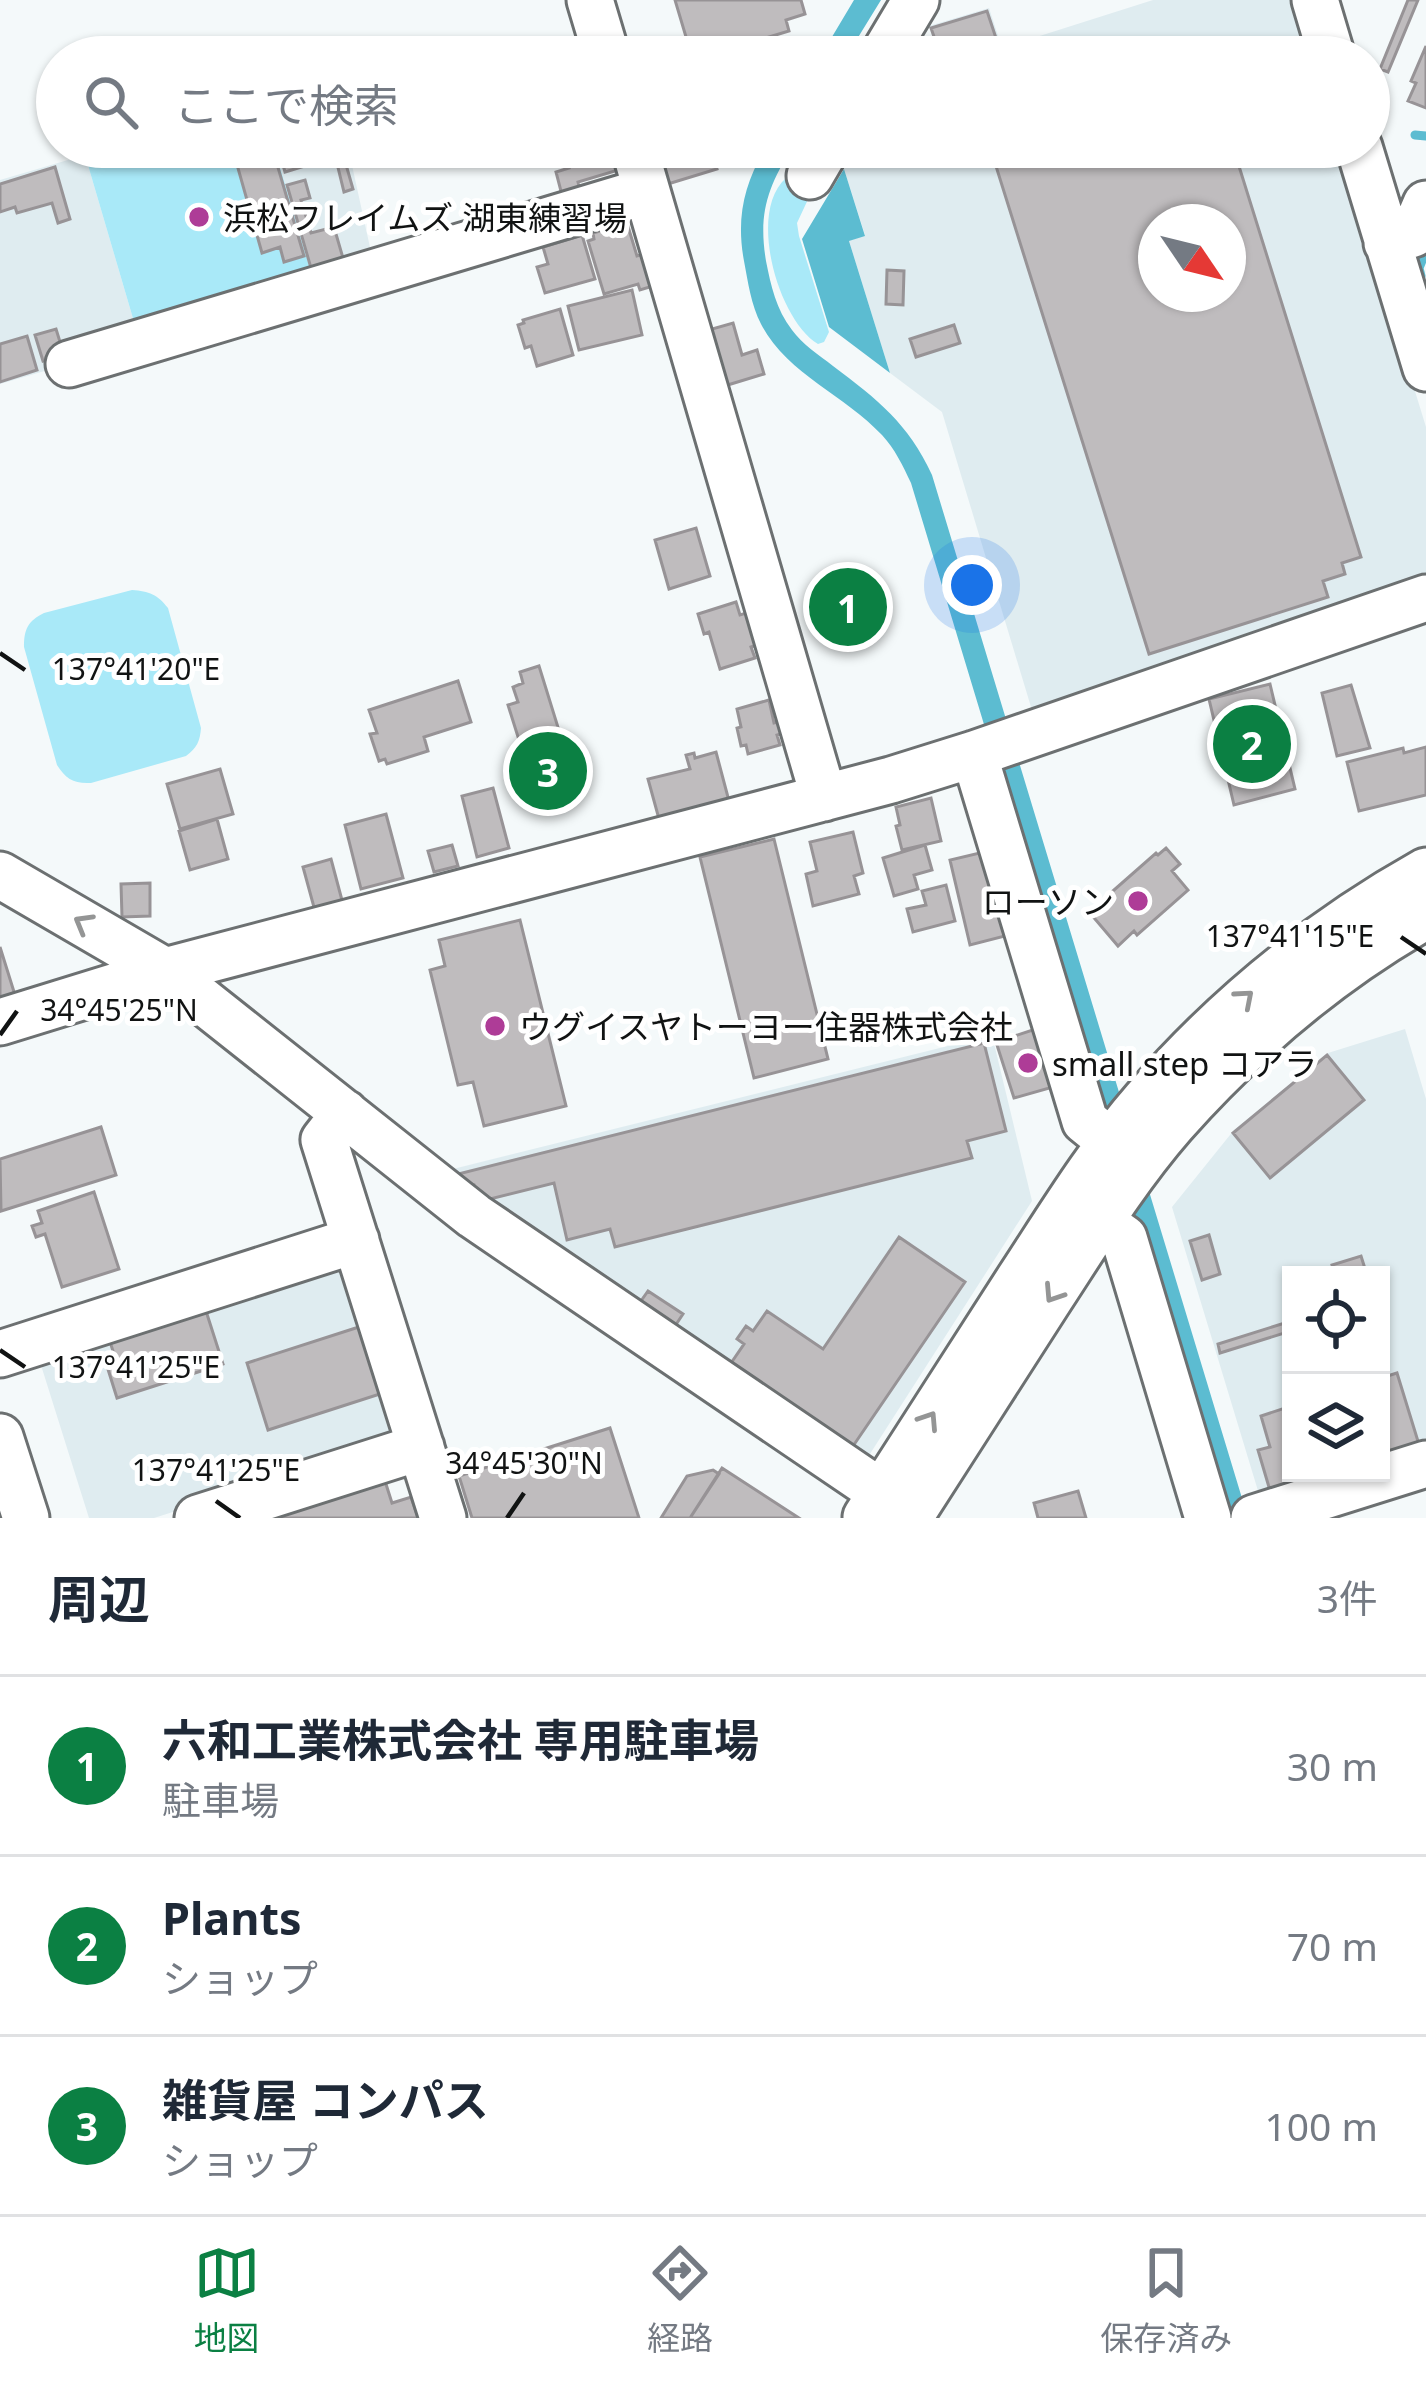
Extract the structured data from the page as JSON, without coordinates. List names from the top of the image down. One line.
{"places":["浜松フレイムズ 湖東練習場","ローソン","ウグイスヤトーヨー住器株式会社","small step コアラ"],"north":"bottom right","page":{"search":"ここで検索","pins":["1","2","3"],"heading":["周辺","3件"],"list":[{"mark":"1","name":"六和工業株式会社 専用駐車場","note":"駐車場","value":"30 m"},{"mark":"2","name":"Plants","note":"ショップ","value":"70 m"},{"mark":"3","name":"雑貨屋 コンパス","note":"ショップ","value":"100 m"}],"nav":["地図","経路","保存済み"]},"coordinates":["137°41'20\"E","137°41'15\"E","34°45'25\"N","137°41'25\"E","34°45'30\"N"]}
